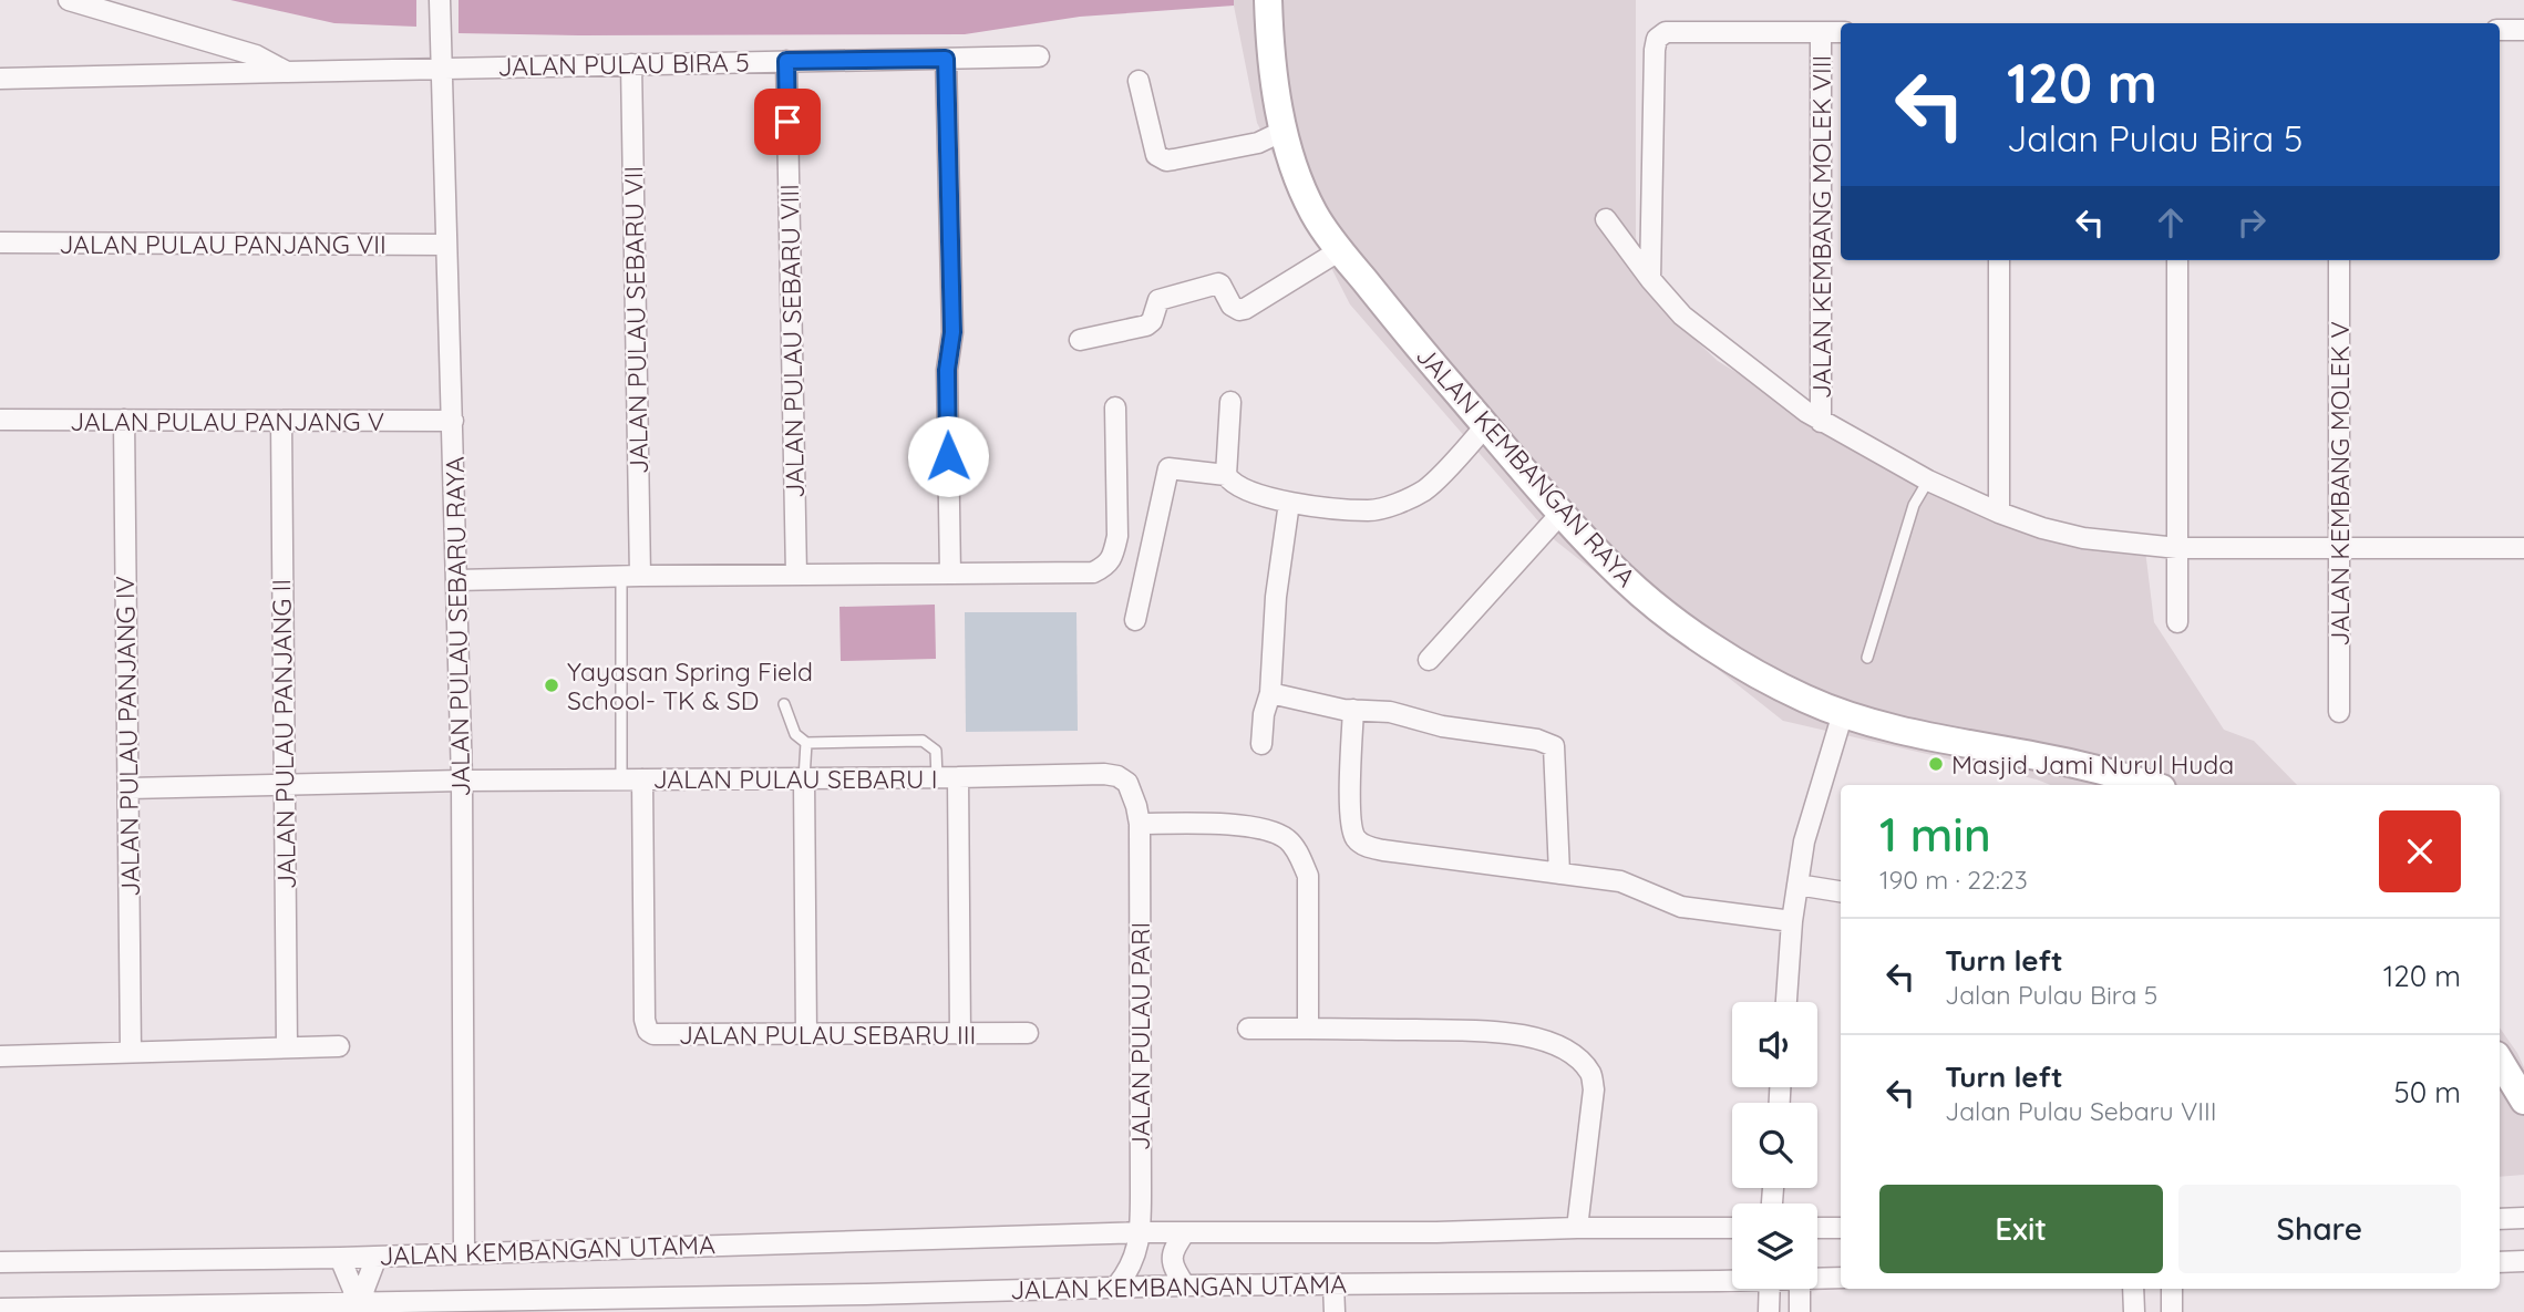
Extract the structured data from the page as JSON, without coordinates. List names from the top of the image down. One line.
{"streets":{"street":["JALAN PULAU BIRA 5","JALAN KEMBANG MOLEK VIII","JALAN PULAU PANJANG VII","JALAN PULAU SEBARU VII","JALAN PULAU SEBARU VIII","JALAN PULAU PANJANG V","JALAN KEMBANGAN RAYA","JALAN KEMBANG MOLEK V","JALAN PULAU SEBARU RAYA","JALAN PULAU PANJANG II","JALAN PULAU PANJANG IV","JALAN PULAU SEBARU I","JALAN PULAU SEBARU III","JALAN PULAU PARI","JALAN KEMBANGAN UTAMA"]},"crossings":[["JALAN PULAU BIRA 5","JALAN PULAU SEBARU VII"],["JALAN PULAU BIRA 5","JALAN PULAU SEBARU VIII"],["JALAN PULAU BIRA 5","JALAN PULAU SEBARU RAYA"],["JALAN PULAU PANJANG VII","JALAN PULAU SEBARU RAYA"],["JALAN PULAU PANJANG V","JALAN PULAU SEBARU RAYA"],["JALAN PULAU PANJANG V","JALAN PULAU PANJANG II"],["JALAN PULAU PANJANG V","JALAN PULAU PANJANG IV"],["JALAN PULAU SEBARU RAYA","JALAN PULAU SEBARU I"],["JALAN PULAU SEBARU RAYA","JALAN KEMBANGAN UTAMA"],["JALAN PULAU PANJANG II","JALAN PULAU SEBARU I"],["JALAN PULAU PANJANG IV","JALAN PULAU SEBARU I"],["JALAN PULAU SEBARU I","JALAN PULAU SEBARU III"],["JALAN PULAU SEBARU I","JALAN PULAU PARI"],["JALAN PULAU PARI","JALAN KEMBANGAN UTAMA"]],"places":["Yayasan Spring Field School- TK & SD","Masjid Jami Nurul Huda"],"page":{"turn":["120 m","Jalan Pulau Bira 5"],"heading":["1 min","190 m · 22:23"],"list":[{"name":"Turn left","note":"Jalan Pulau Bira 5","value":"120 m"},{"name":"Turn left","note":"Jalan Pulau Sebaru VIII","value":"50 m"}],"buttons":["Exit","Share"]}}
